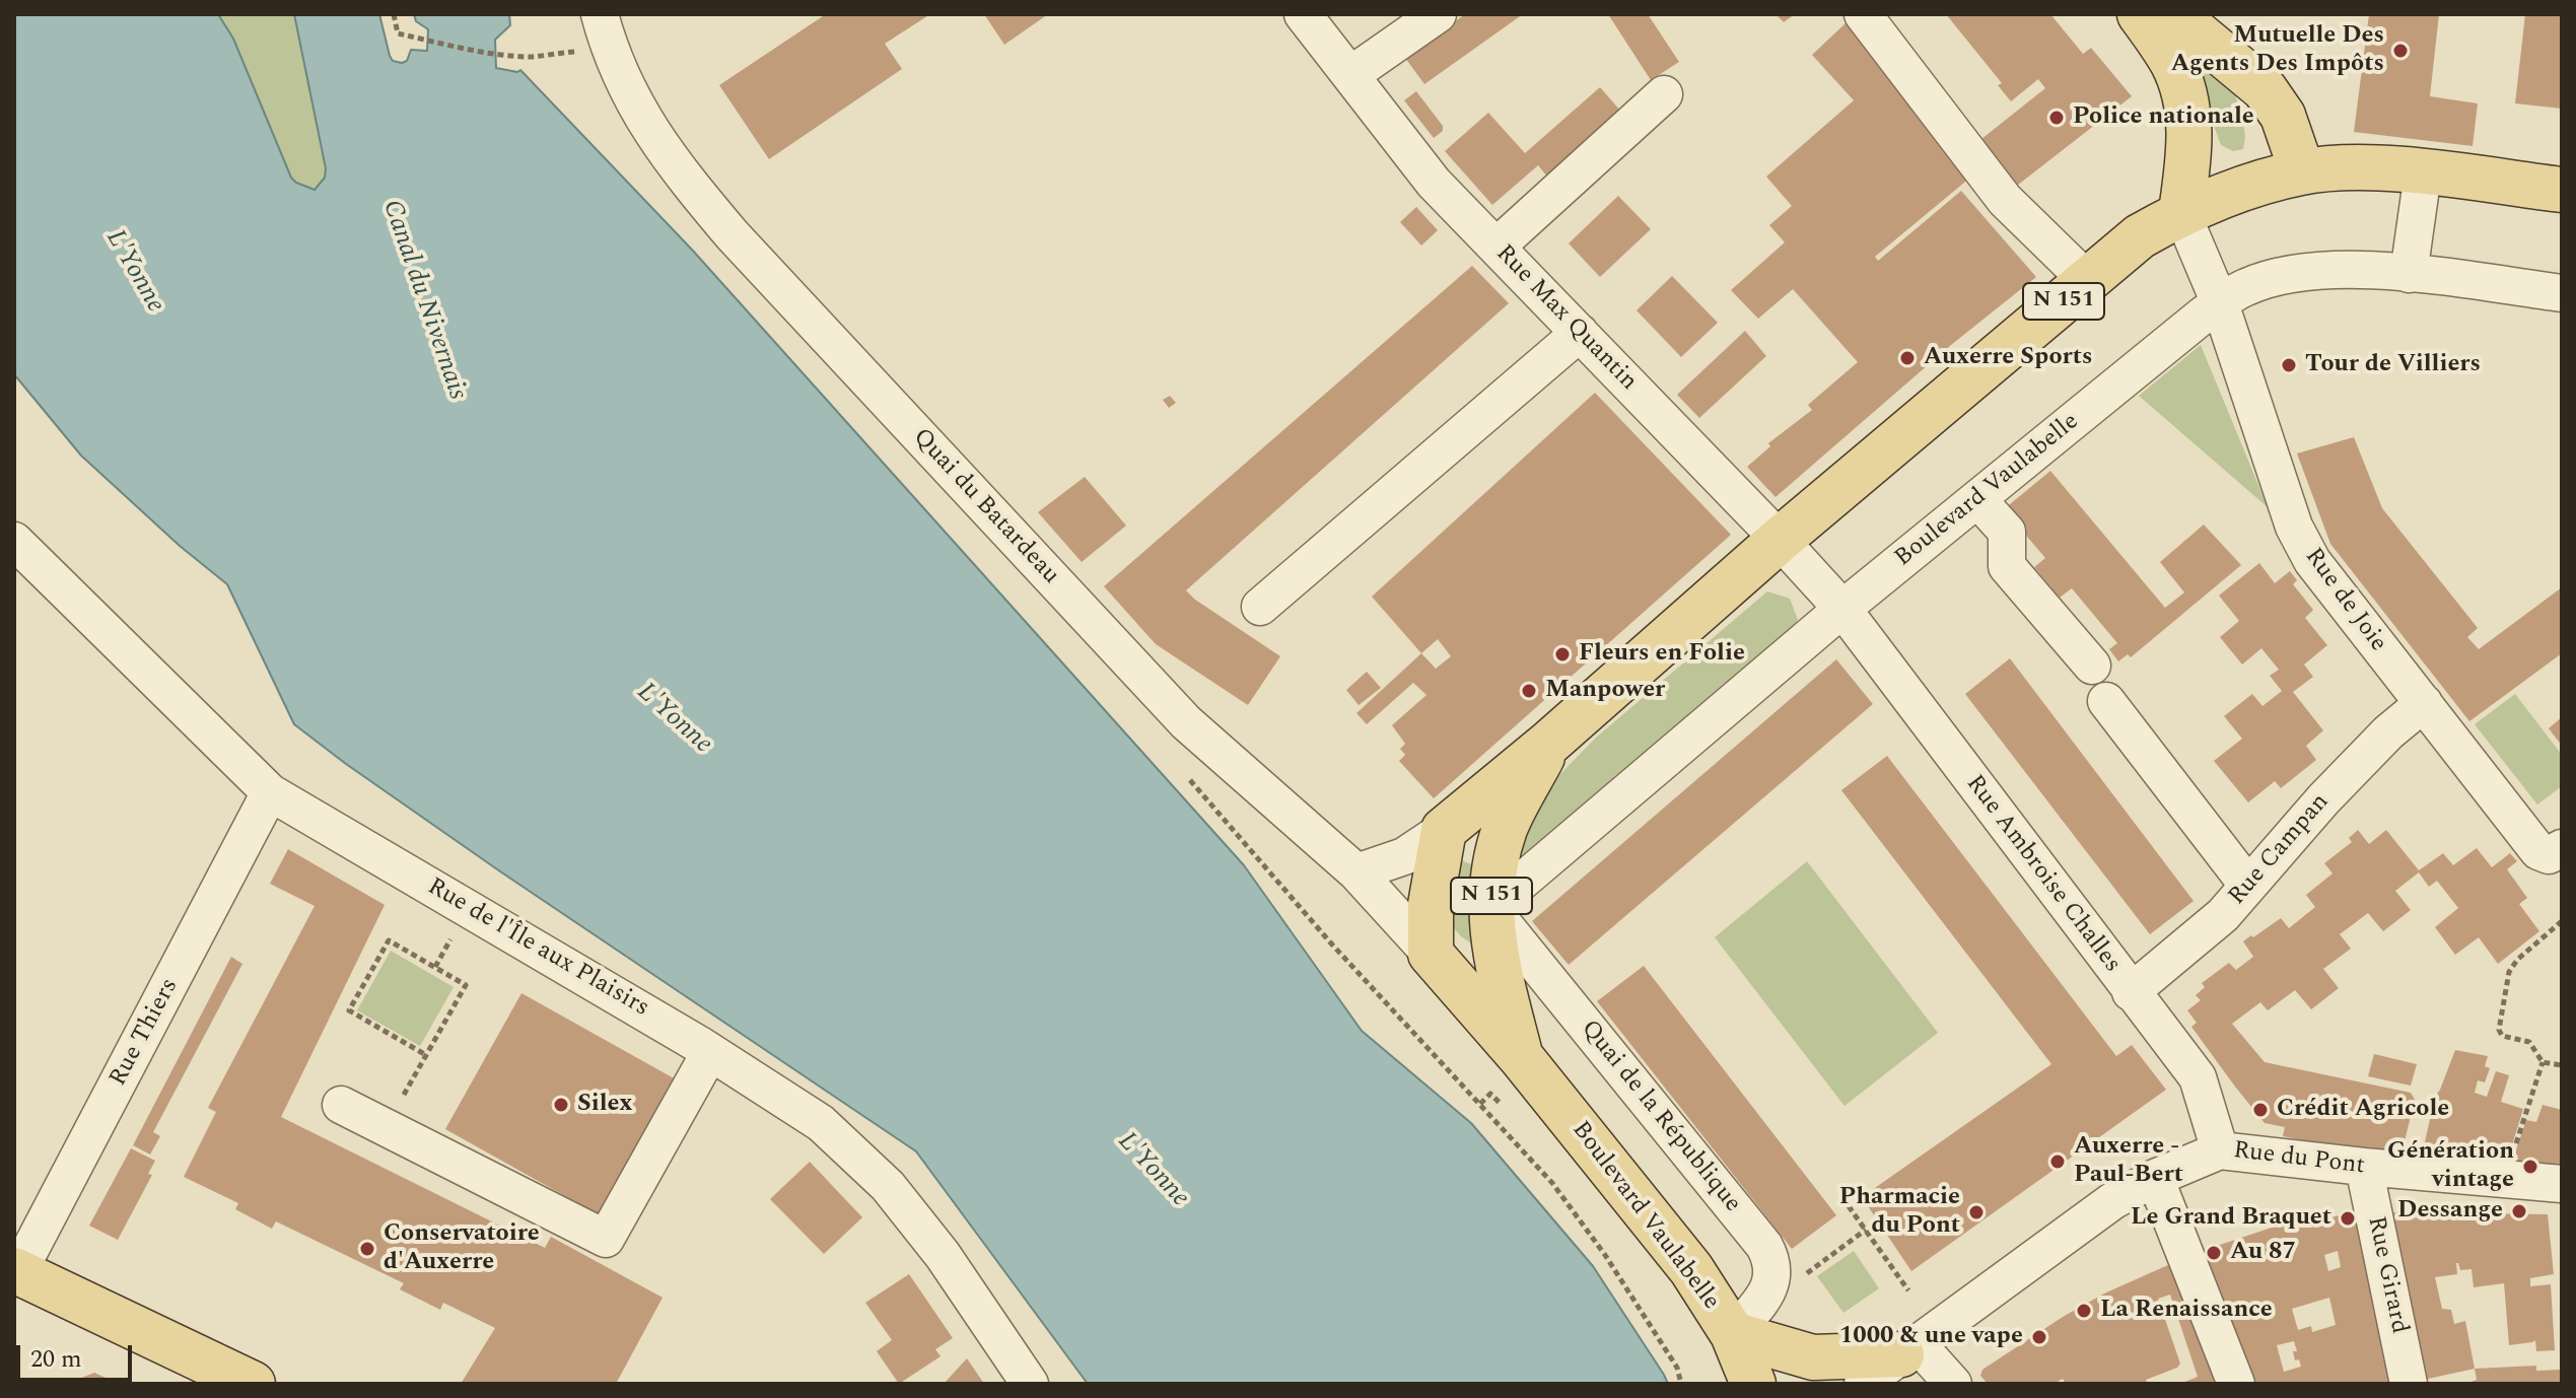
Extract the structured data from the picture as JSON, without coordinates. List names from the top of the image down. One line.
{"streets":{"main road":["N 151","Boulevard Vaulabelle"],"street":["Rue Max Quantin","Quai du Batardeau","Rue de Joie","Rue Campan","Rue Ambroise Challes","Rue de l'Île aux Plaisirs","Rue Thiers","Quai de la République","Rue du Pont","Rue Girard"]},"crossings":[["N 151","Boulevard Vaulabelle"],["N 151","Quai du Batardeau"],["Rue Max Quantin","Boulevard Vaulabelle"],["Rue Max Quantin","Rue Ambroise Challes"],["Boulevard Vaulabelle","Quai du Batardeau"],["Boulevard Vaulabelle","Rue de Joie"],["Boulevard Vaulabelle","Rue Ambroise Challes"],["Boulevard Vaulabelle","Quai de la République"],["Rue de Joie","Rue Campan"],["Rue Campan","Rue Ambroise Challes"],["Rue Ambroise Challes","Rue du Pont"],["Rue de l'Île aux Plaisirs","Rue Thiers"],["Rue du Pont","Rue Girard"]],"water":["L'Yonne","Canal du Nivernais"],"places":["Mutuelle Des Agents Des Impôts","Police nationale","Auxerre Sports","Tour de Villiers","Fleurs en Folie","Manpower","Silex","Crédit Agricole","Auxerre - Paul-Bert","Génération vintage","Dessange","Pharmacie du Pont","Le Grand Braquet","Conservatoire d'Auxerre","Au 87","La Renaissance","1000 & une vape"],"scale_bar":"20 m"}
